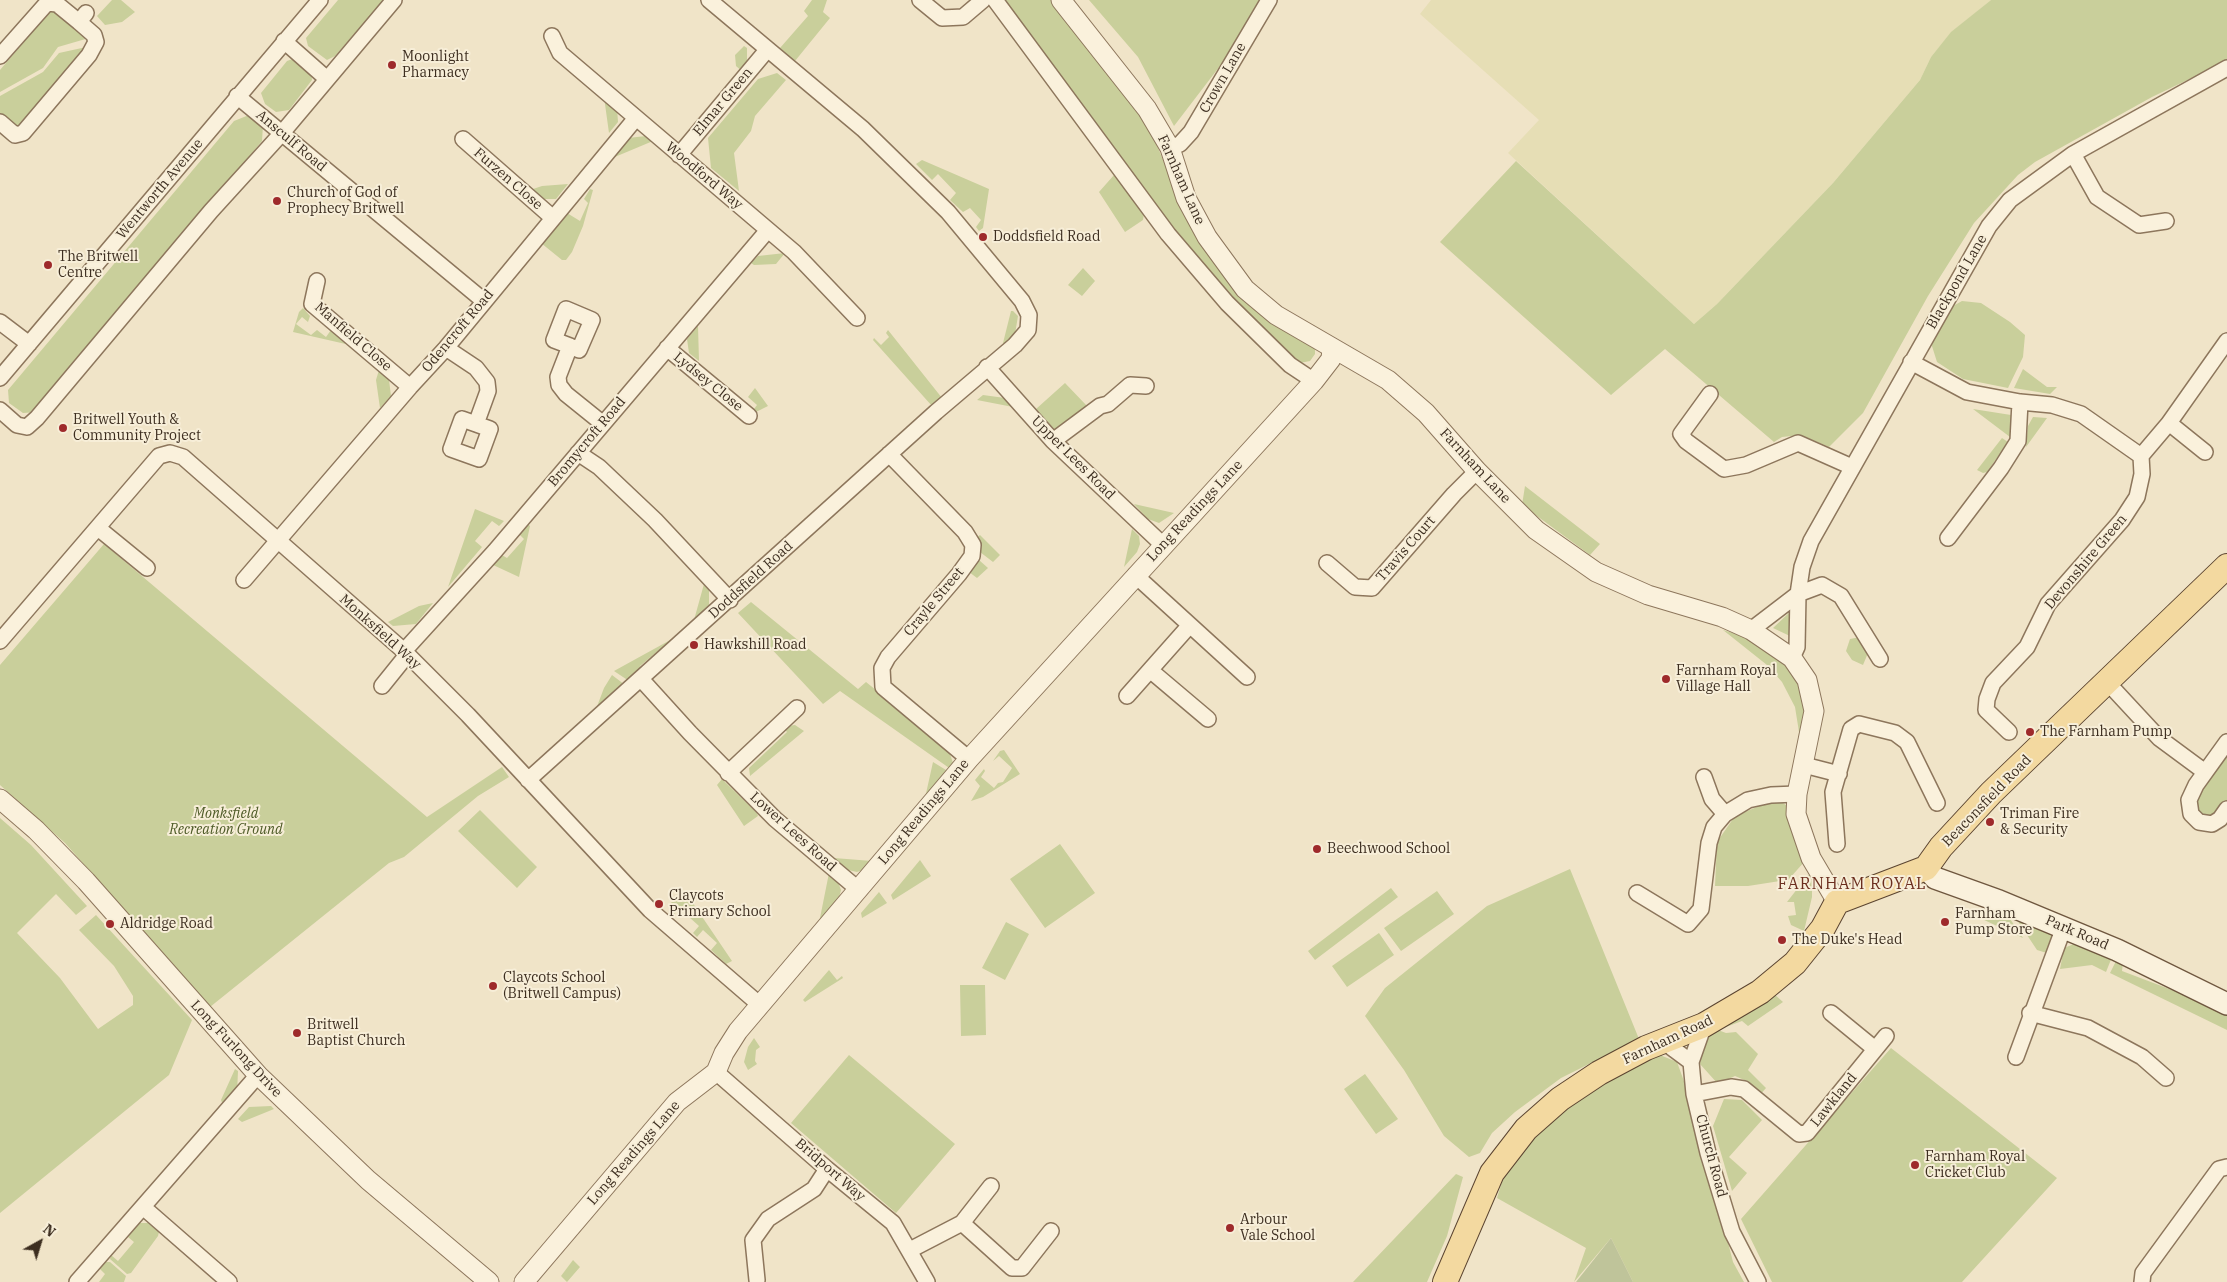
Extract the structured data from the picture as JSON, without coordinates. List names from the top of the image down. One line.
{"streets":{"main road":["Beaconsfield Road","Park Road","Farnham Road"],"street":["Crown Lane","Elmar Green","Ansculf Road","Woodford Way","Furzen Close","Farnham Lane","Wentworth Avenue","Blackpond Lane","Odencroft Road","Manfield Close","Lydsey Close","Bromycroft Road","Upper Lees Road","Long Readings Lane","Travis Court","Devonshire Green","Doddsfield Road","Crayle Street","Monksfield Way","Lower Lees Road","Long Furlong Drive","Lawkland","Church Road","Bridport Way"]},"crossings":[["Crown Lane","Farnham Lane"],["Elmar Green","Woodford Way"],["Elmar Green","Doddsfield Road"],["Ansculf Road","Wentworth Avenue"],["Ansculf Road","Odencroft Road"],["Woodford Way","Odencroft Road"],["Woodford Way","Bromycroft Road"],["Furzen Close","Odencroft Road"],["Farnham Lane","Blackpond Lane"],["Farnham Lane","Long Readings Lane"],["Farnham Lane","Travis Court"],["Farnham Lane","Farnham Road"],["Odencroft Road","Manfield Close"],["Odencroft Road","Monksfield Way"],["Lydsey Close","Bromycroft Road"],["Bromycroft Road","Monksfield Way"],["Upper Lees Road","Long Readings Lane"],["Upper Lees Road","Doddsfield Road"],["Long Readings Lane","Crayle Street"],["Long Readings Lane","Monksfield Way"],["Long Readings Lane","Lower Lees Road"],["Long Readings Lane","Bridport Way"],["Doddsfield Road","Crayle Street"],["Doddsfield Road","Monksfield Way"],["Doddsfield Road","Lower Lees Road"],["Beaconsfield Road","Park Road"],["Farnham Road","Church Road"],["Lawkland","Church Road"]],"districts":["FARNHAM ROYAL"],"parks":["Monksfield Recreation Ground"],"places":["Moonlight Pharmacy","Church of God of Prophecy Britwell","Doddsfield Road","The Britwell Centre","Britwell Youth & Community Project","Hawkshill Road","Farnham Royal Village Hall","The Farnham Pump","Triman Fire & Security","Beechwood School","Claycots Primary School","Farnham Pump Store","Aldridge Road","The Duke's Head","Claycots School (Britwell Campus)","Britwell Baptist Church","Farnham Royal Cricket Club","Arbour Vale School"],"north":"top right"}
